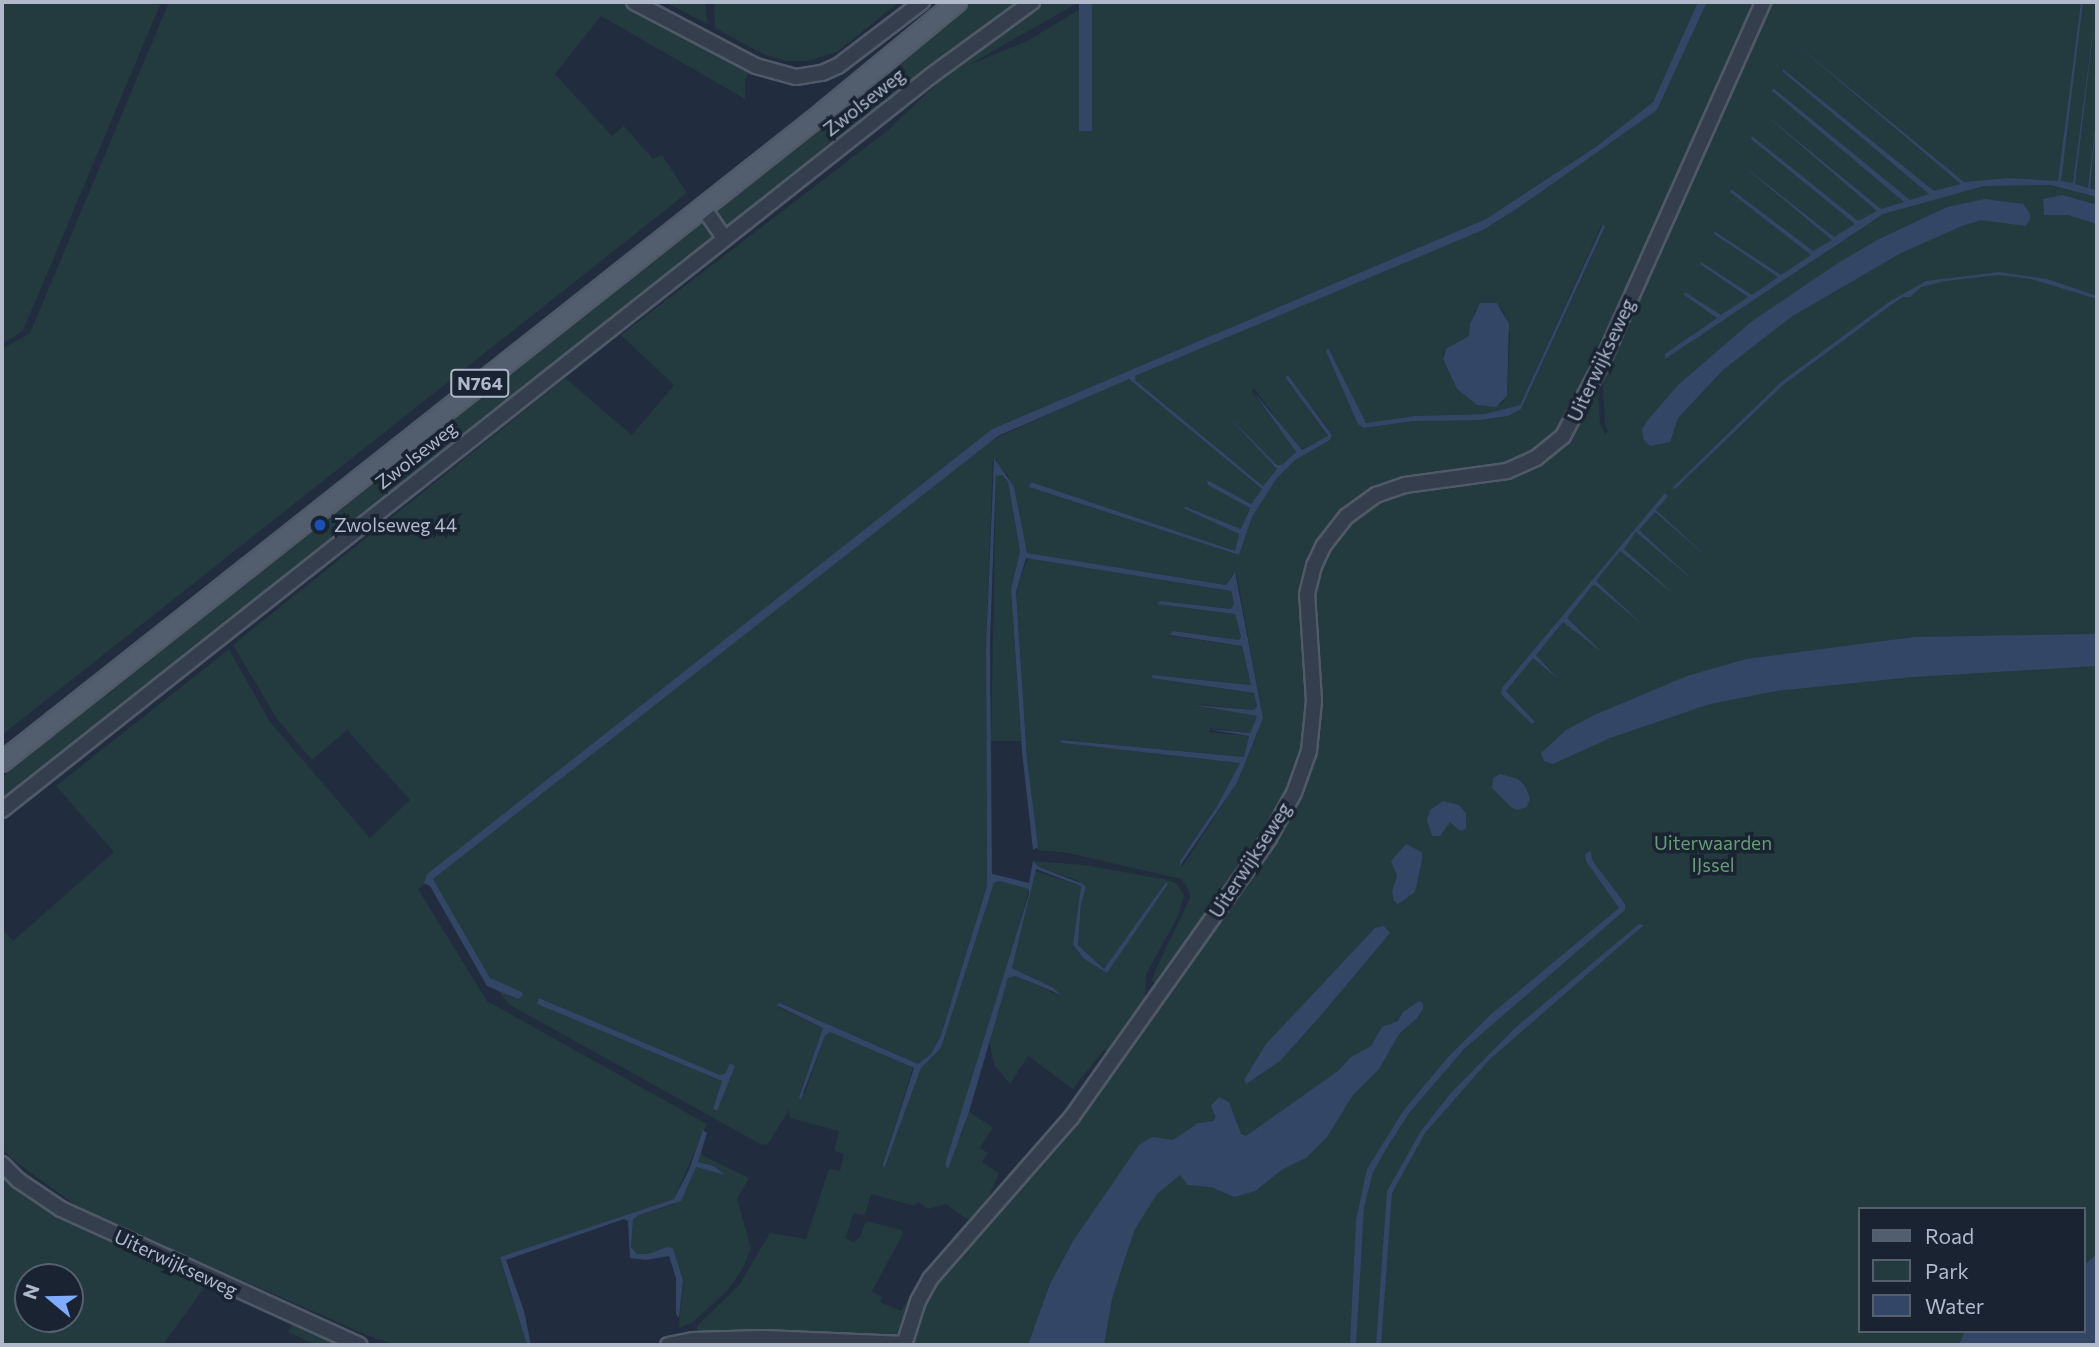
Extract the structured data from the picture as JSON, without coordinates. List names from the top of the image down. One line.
{"streets":{"main road":["Zwolseweg","N764"],"street":["Uiterwijkseweg"]},"parks":["Uiterwaarden IJssel"],"places":["Zwolseweg 44"],"legend":["Road","Park","Water"],"north":"left"}
